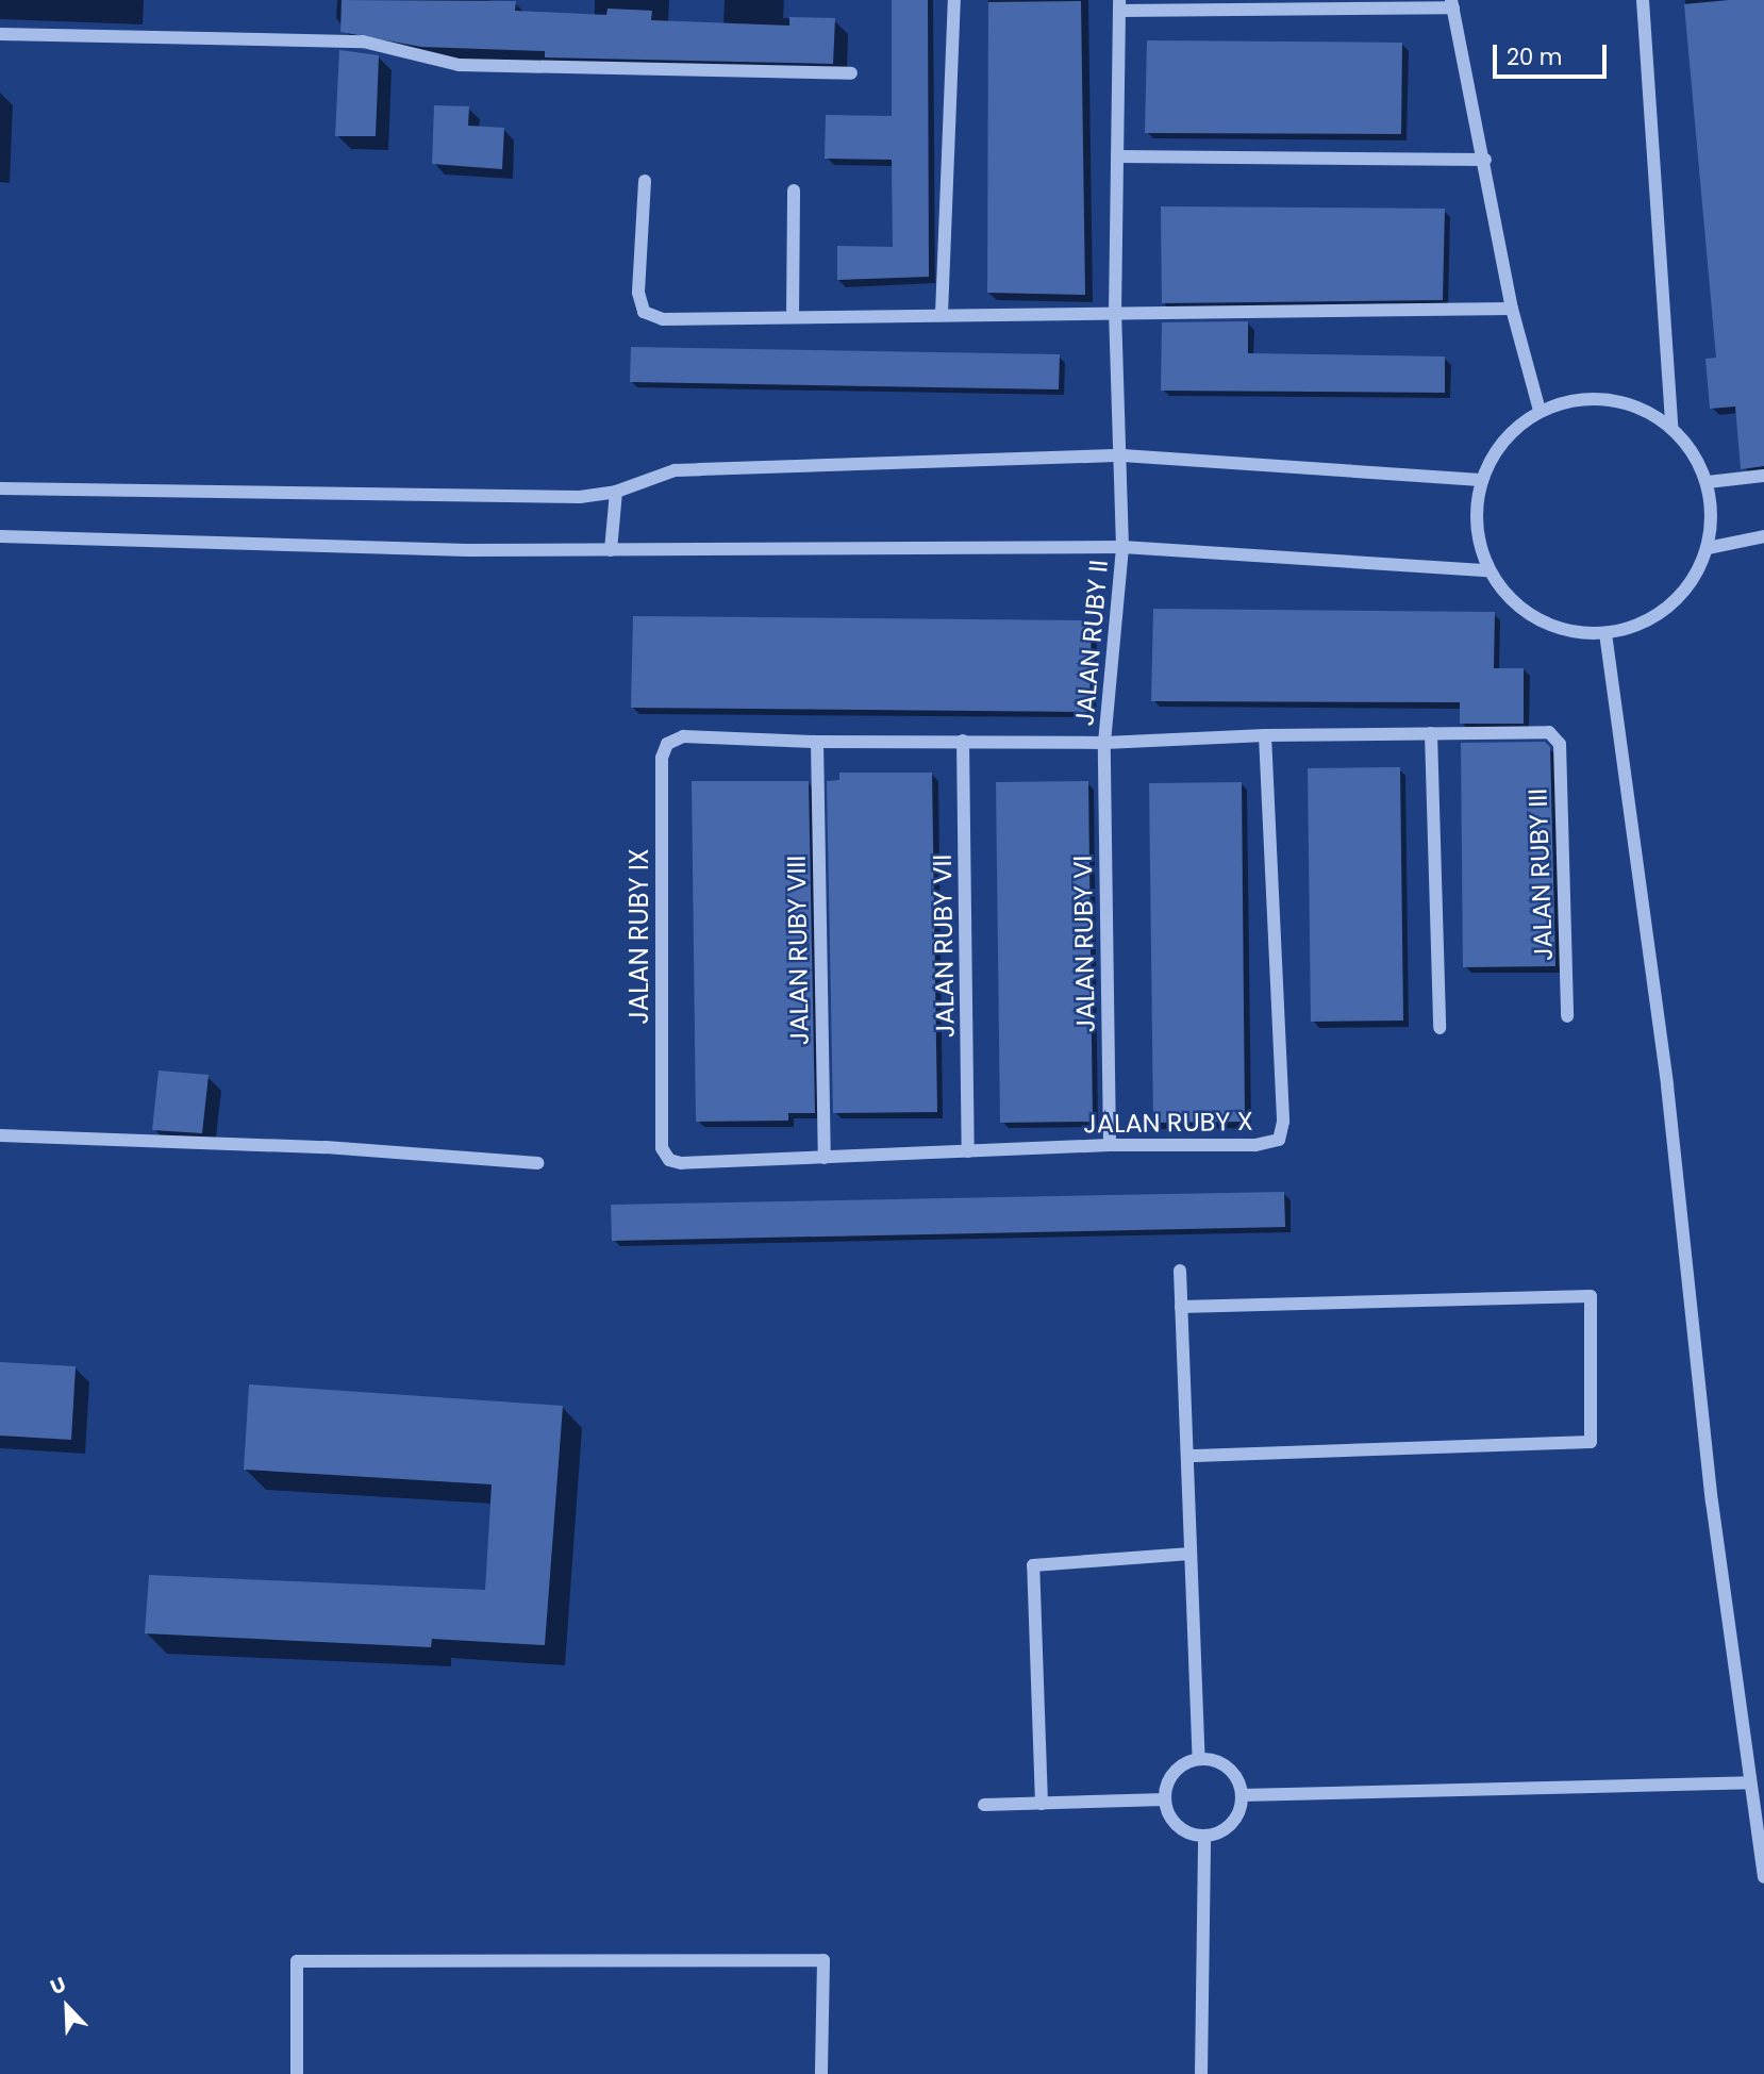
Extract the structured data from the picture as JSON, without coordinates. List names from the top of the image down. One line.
{"streets":{"street":["JALAN RUBY II","JALAN RUBY III","JALAN RUBY IX","JALAN RUBY VI","JALAN RUBY VII","JALAN RUBY VIII","JALAN RUBY X"]},"crossings":[["JALAN RUBY II","JALAN RUBY VI"],["JALAN RUBY IX","JALAN RUBY VIII"],["JALAN RUBY IX","JALAN RUBY X"],["JALAN RUBY VI","JALAN RUBY X"],["JALAN RUBY VII","JALAN RUBY X"],["JALAN RUBY VIII","JALAN RUBY X"]],"scale_bar":"20 m","north":"top left"}
